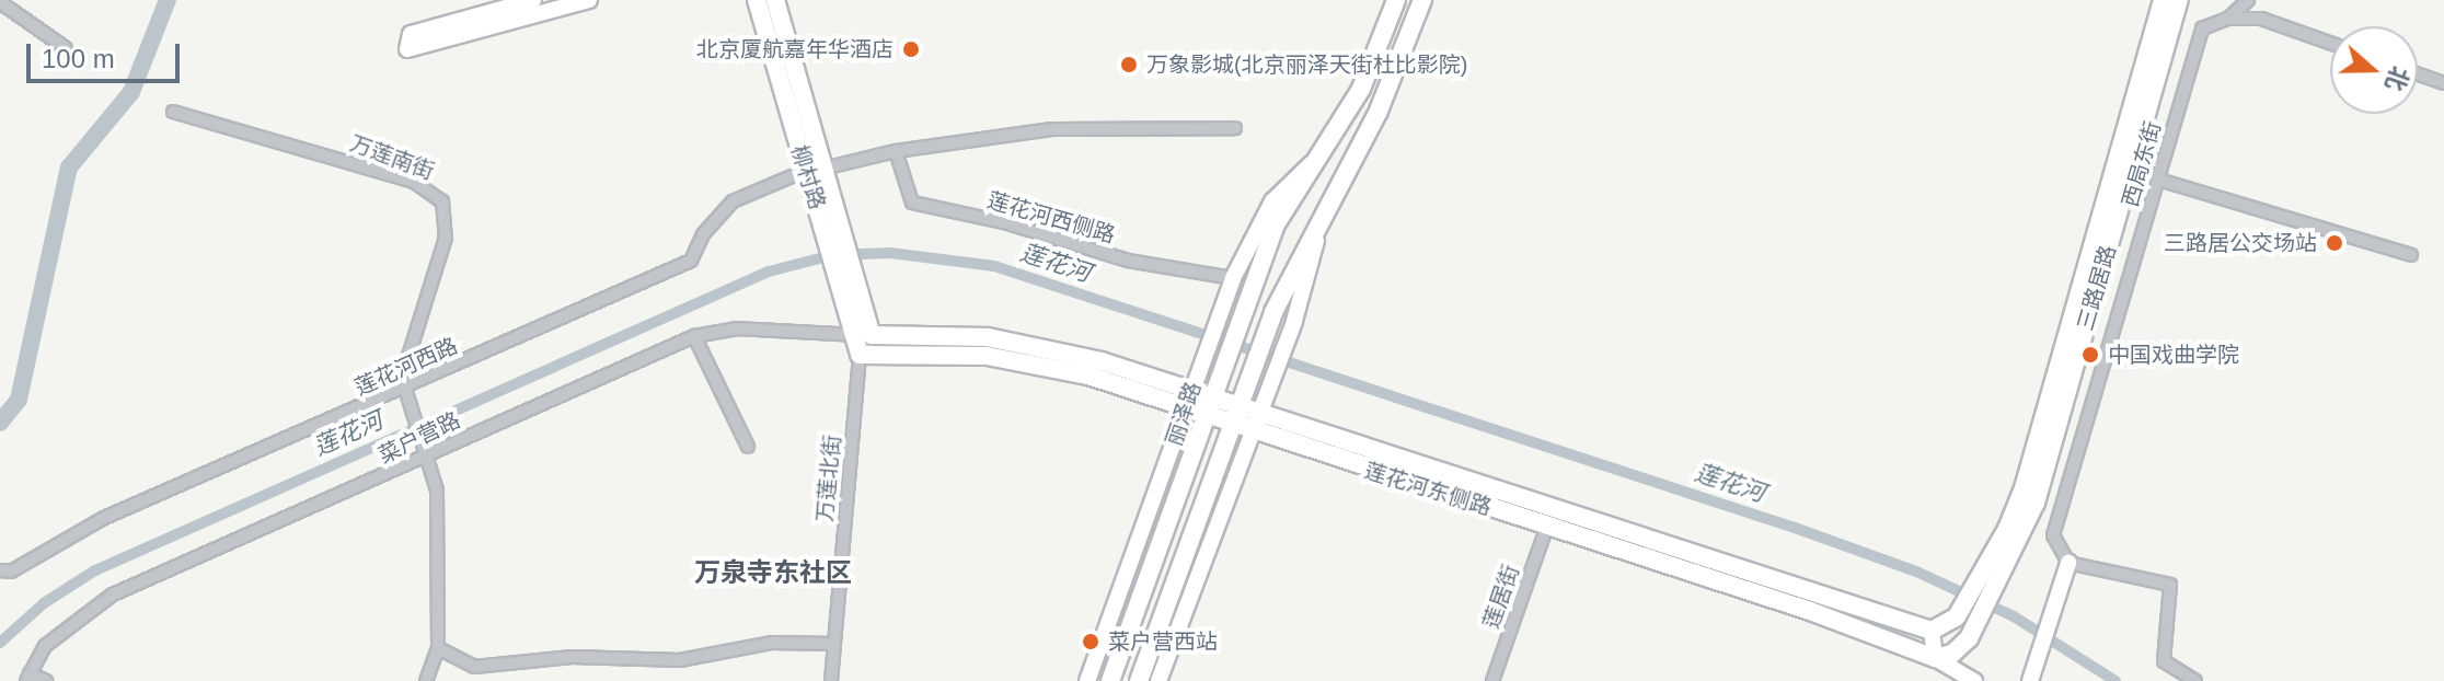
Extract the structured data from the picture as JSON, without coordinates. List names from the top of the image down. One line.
{"streets":{"main road":["柳村路","三路居路","丽泽路","莲花河东侧路"],"street":["万莲南街","西局东街","莲花河西侧路","莲花河西路","菜户营路","万莲北街","莲居街"]},"crossings":[["万莲南街","莲花河西路"],["万莲南街","菜户营路"],["柳村路","莲花河西路"],["柳村路","菜户营路"],["柳村路","万莲北街"],["柳村路","莲花河东侧路"],["莲花河西侧路","莲花河西路"],["莲花河西侧路","丽泽路"],["三路居路","莲花河东侧路"],["丽泽路","莲花河东侧路"],["菜户营路","莲花河东侧路"],["万莲北街","莲花河东侧路"],["莲花河东侧路","莲居街"]],"districts":["万泉寺东社区"],"water":["莲花河"],"places":["北京厦航嘉年华酒店","万象影城(北京丽泽天街杜比影院)","三路居公交场站","中国戏曲学院","菜户营西站"],"scale_bar":"100 m","north":"right"}
